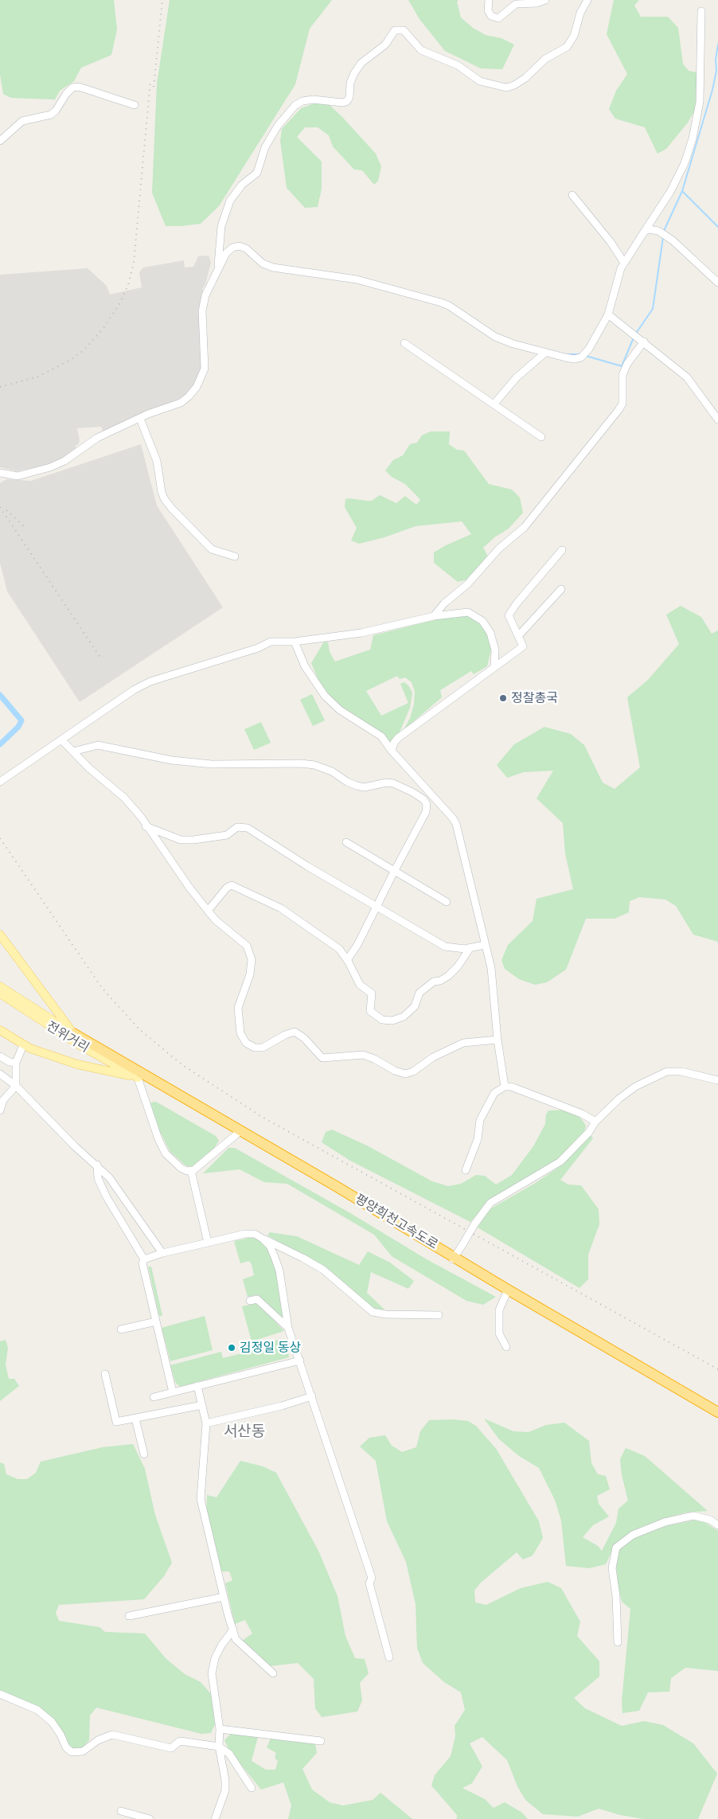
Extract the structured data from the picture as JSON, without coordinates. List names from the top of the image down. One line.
{"streets":{"highway":["평양희천고속도로"],"main road":["전위거리"]},"crossings":[["전위거리","평양희천고속도로"]],"districts":["서산동"],"places":["정찰총국","김정일 동상"]}
